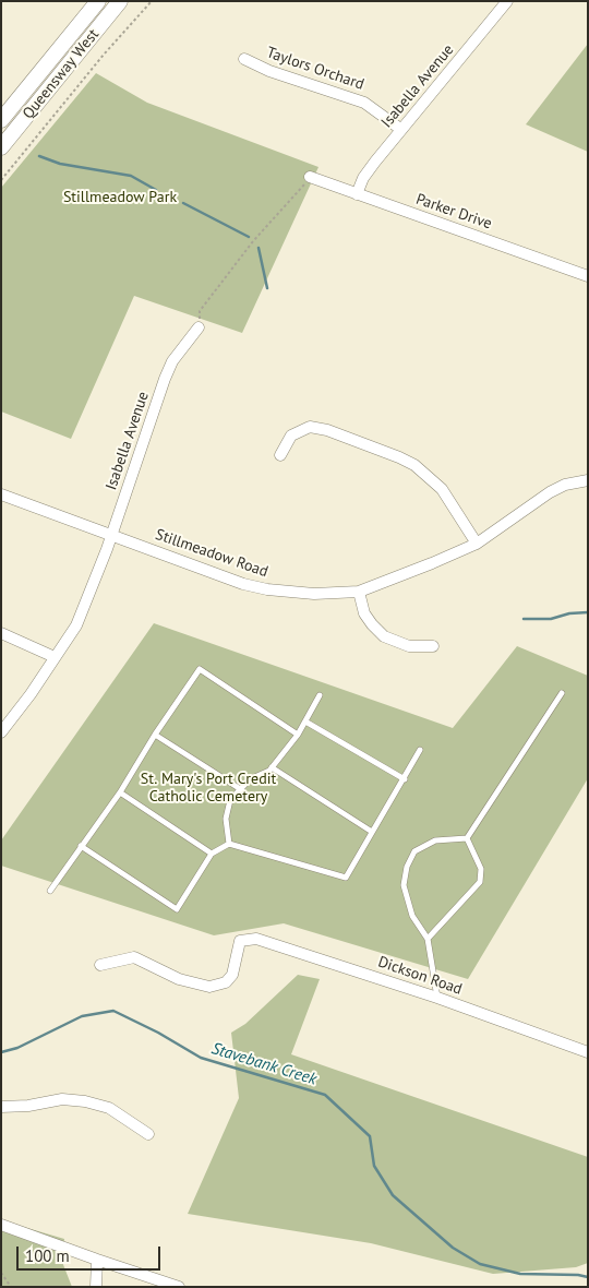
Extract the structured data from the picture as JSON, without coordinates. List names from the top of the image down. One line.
{"streets":{"main road":["Queensway West"],"street":["Taylors Orchard","Isabella Avenue","Parker Drive","Stillmeadow Road","Dickson Road"]},"crossings":[["Taylors Orchard","Isabella Avenue"],["Isabella Avenue","Parker Drive"],["Isabella Avenue","Stillmeadow Road"]],"water":["Stavebank Creek"],"parks":["Stillmeadow Park","St. Mary's Port Credit Catholic Cemetery"],"scale_bar":"100 m"}
